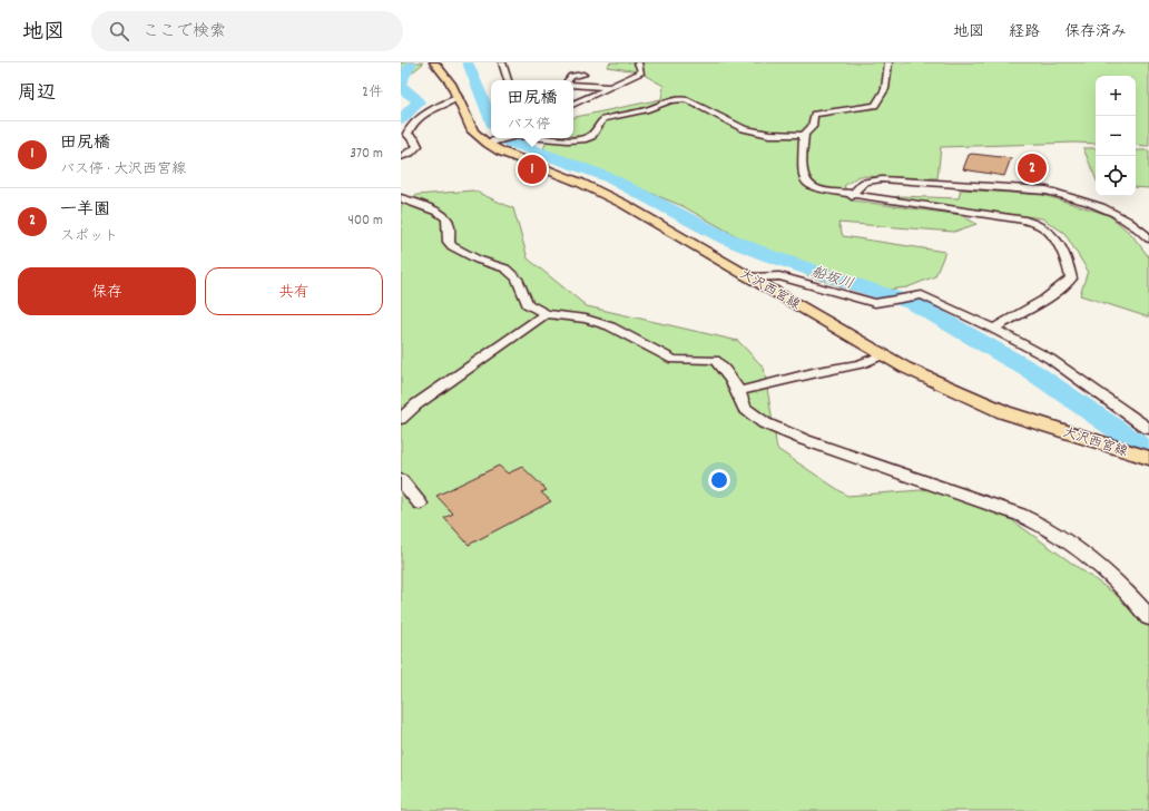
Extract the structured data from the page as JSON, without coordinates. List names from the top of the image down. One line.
{"streets":{"main road":["大沢西宮線"]},"water":["船坂川"],"page":{"header":"地図","search":"ここで検索","nav":["地図","経路","保存済み"],"heading":["周辺","2件"],"map_buttons":["+","−"],"popup":["田尻橋","バス停"],"list":[{"mark":"1","name":"田尻橋","note":"バス停 · 大沢西宮線","value":"370 m"},{"mark":"2","name":"一羊園","note":"スポット","value":"400 m"}],"pins":["2","1"],"buttons":["保存","共有"]}}
